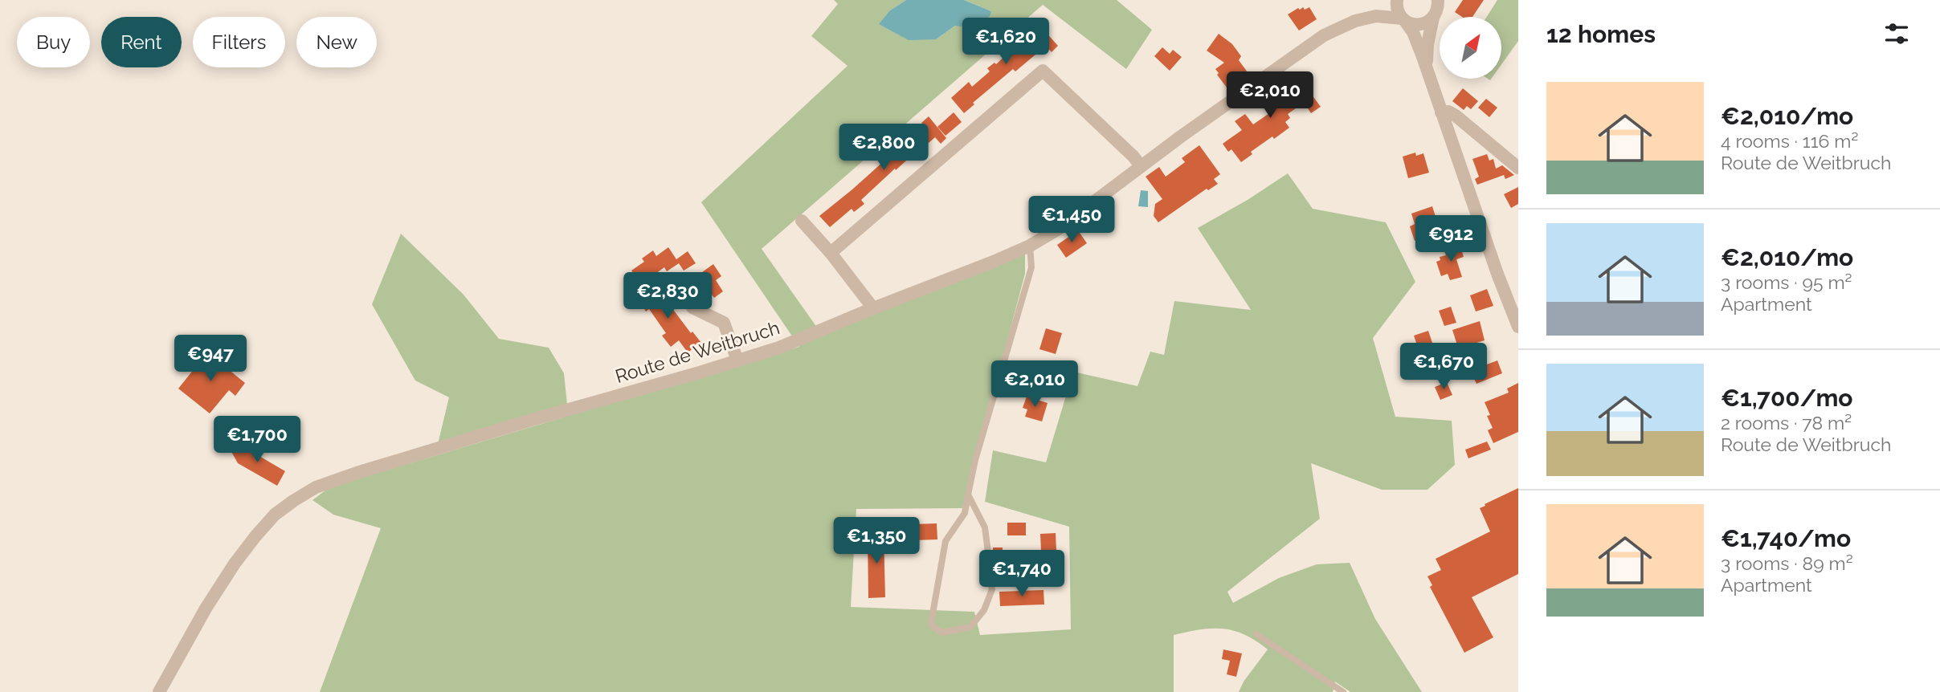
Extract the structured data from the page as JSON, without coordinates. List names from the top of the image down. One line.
{"streets":{"street":["Route de Weitbruch"]},"north":"top right","page":{"heading":"12 homes","chip":["Buy","Rent","Filters","New"],"price":["€1,620","€2,010","€2,800","€1,450","€912","€2,830","€947","€1,670","€2,010","€1,700","€1,350","€1,740"],"list":[{"name":"€2,010/mo","note":"4 rooms · 116 m² · Route de Weitbruch"},{"name":"€2,010/mo","note":"3 rooms · 95 m² · Apartment"},{"name":"€1,700/mo","note":"2 rooms · 78 m² · Route de Weitbruch"},{"name":"€1,740/mo","note":"3 rooms · 89 m² · Apartment"}]}}
